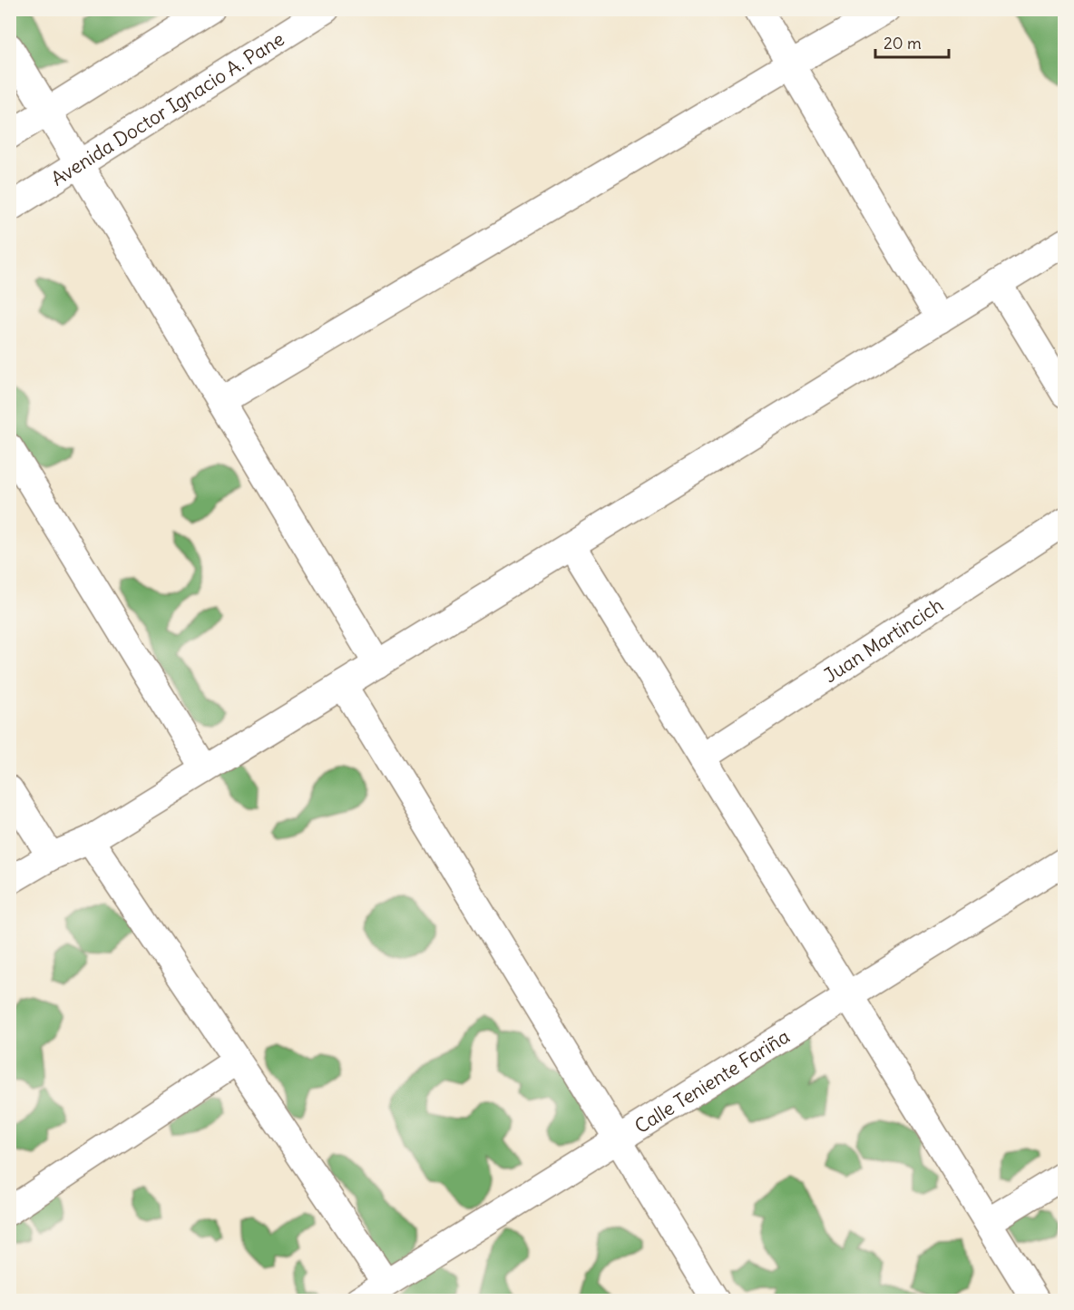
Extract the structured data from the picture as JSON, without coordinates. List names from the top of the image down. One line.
{"streets":{"street":["Avenida Doctor Ignacio A. Pane","Juan Martincich","Calle Teniente Fariña"]},"scale_bar":"20 m"}
